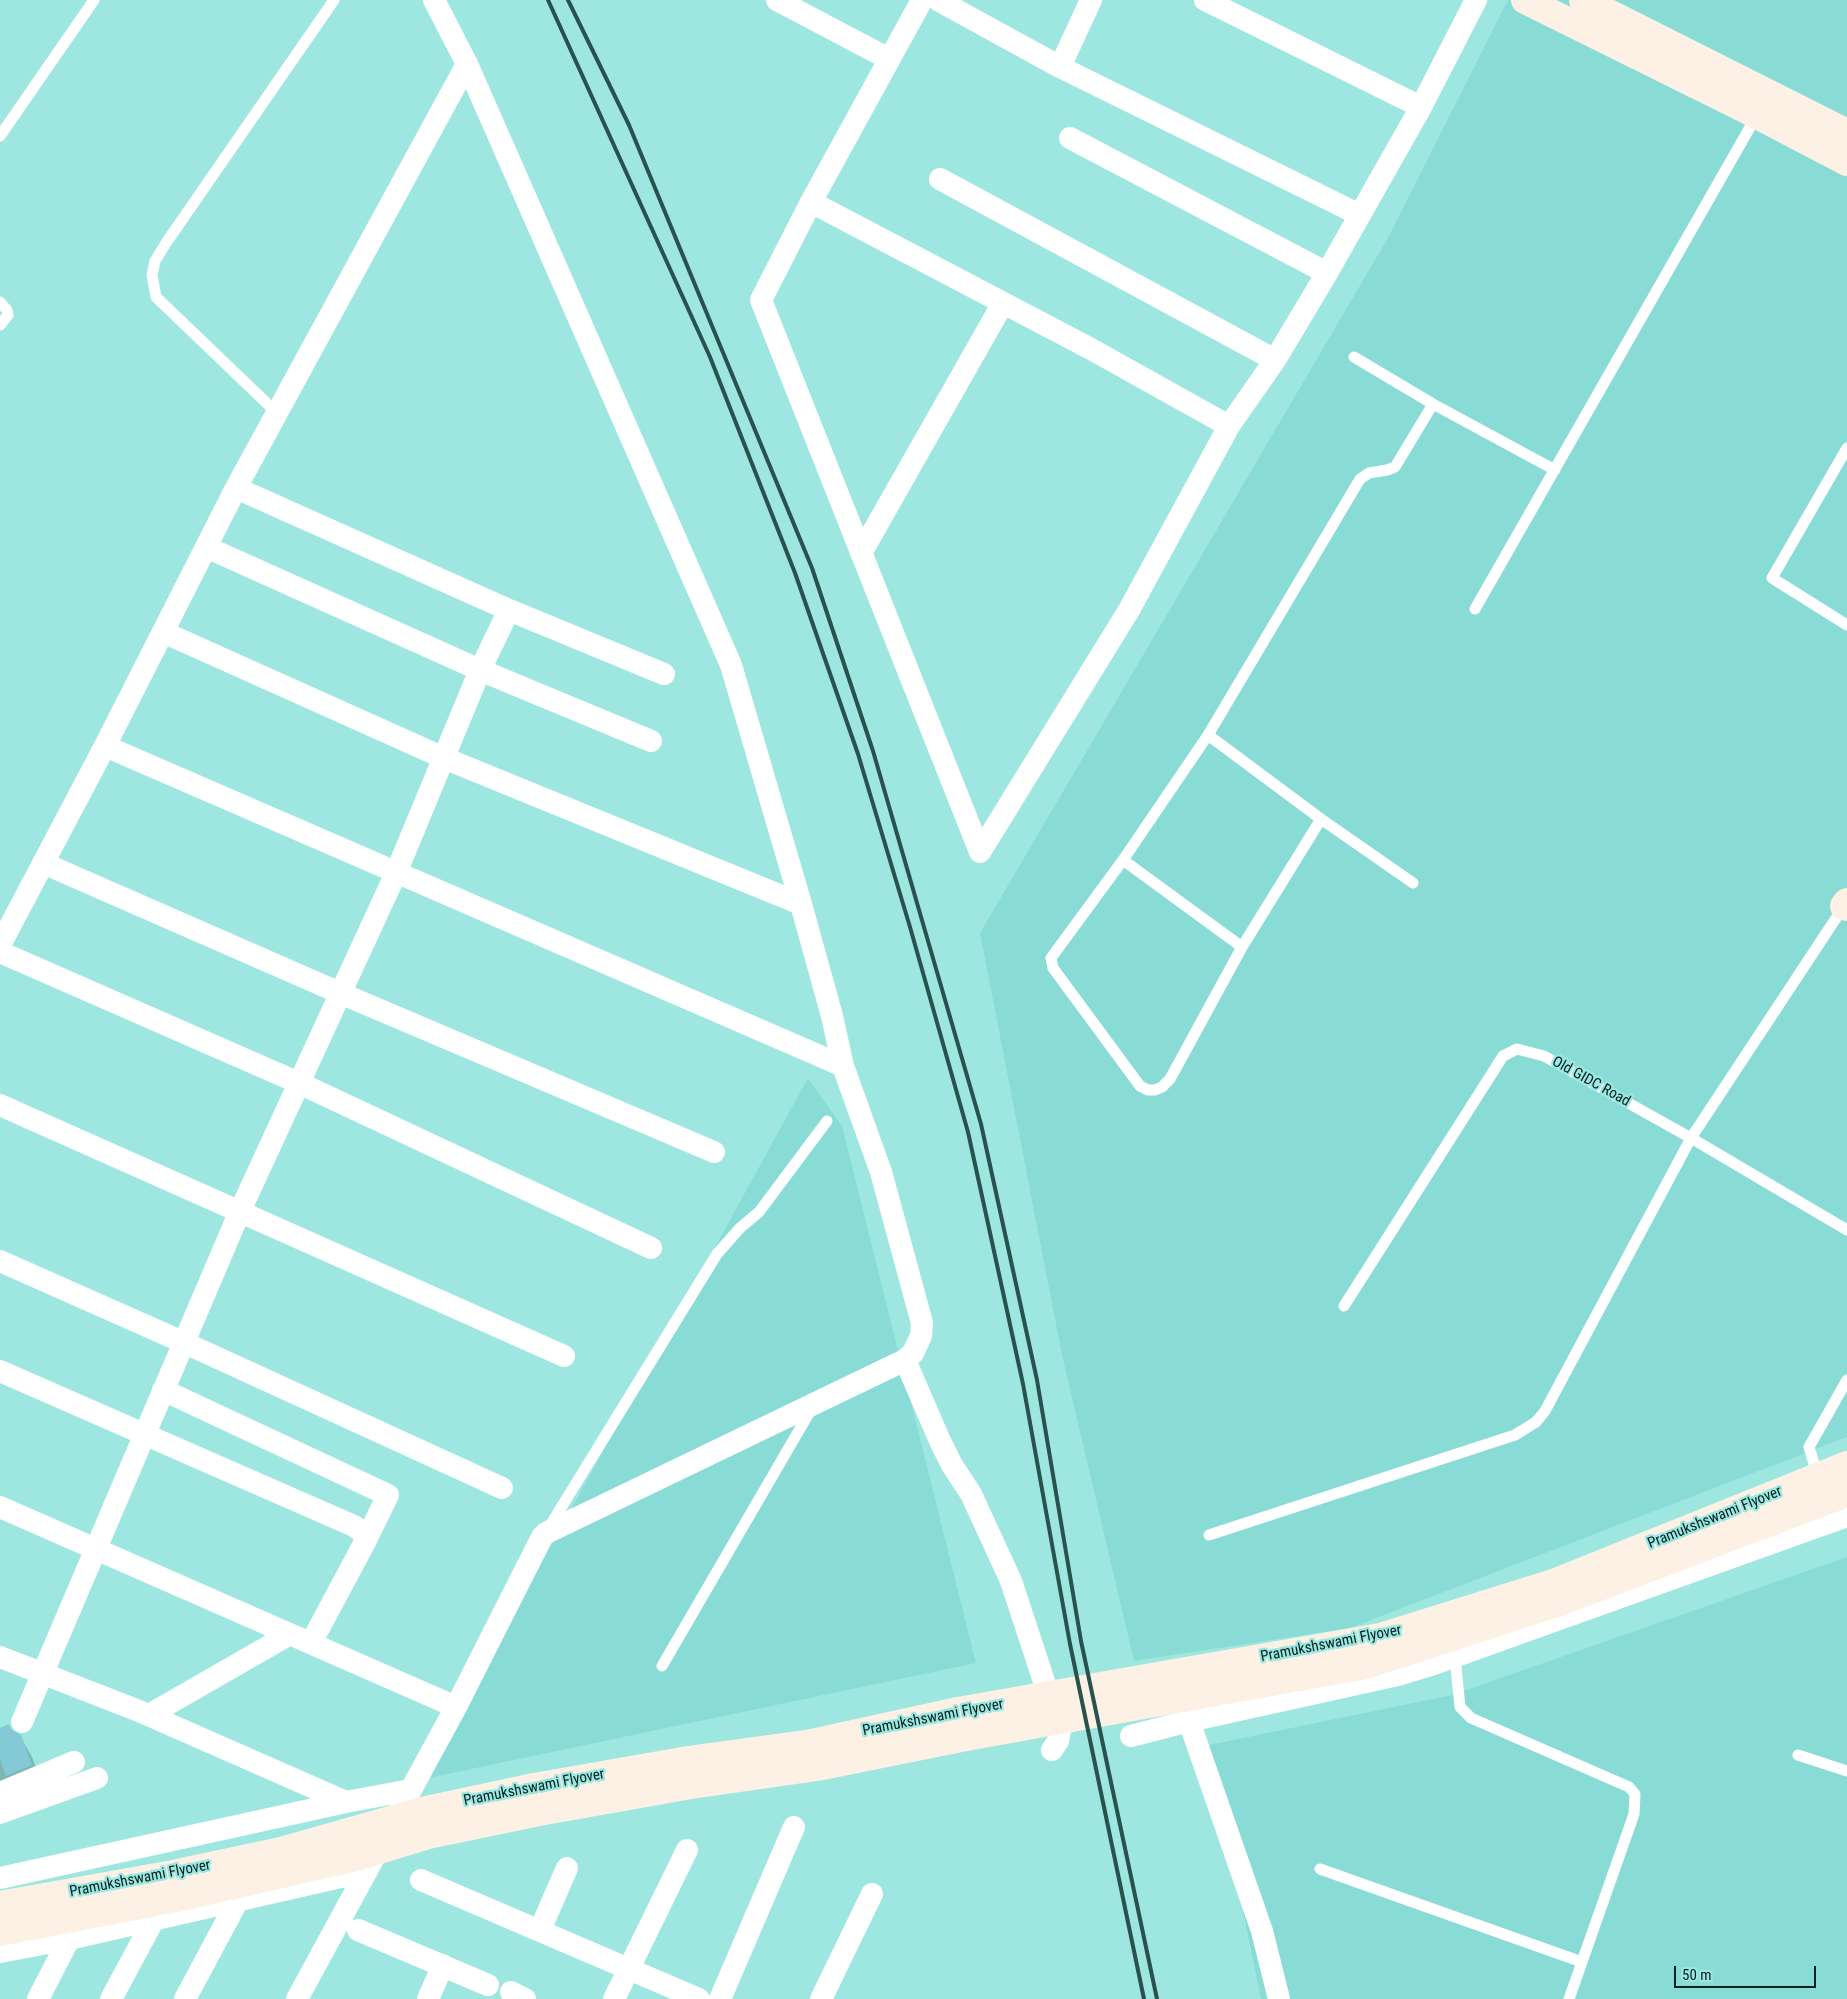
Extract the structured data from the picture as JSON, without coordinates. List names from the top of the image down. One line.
{"streets":{"main road":["Pramukshswami Flyover"],"lane":["Old GIDC Road"]},"scale_bar":"50 m"}
